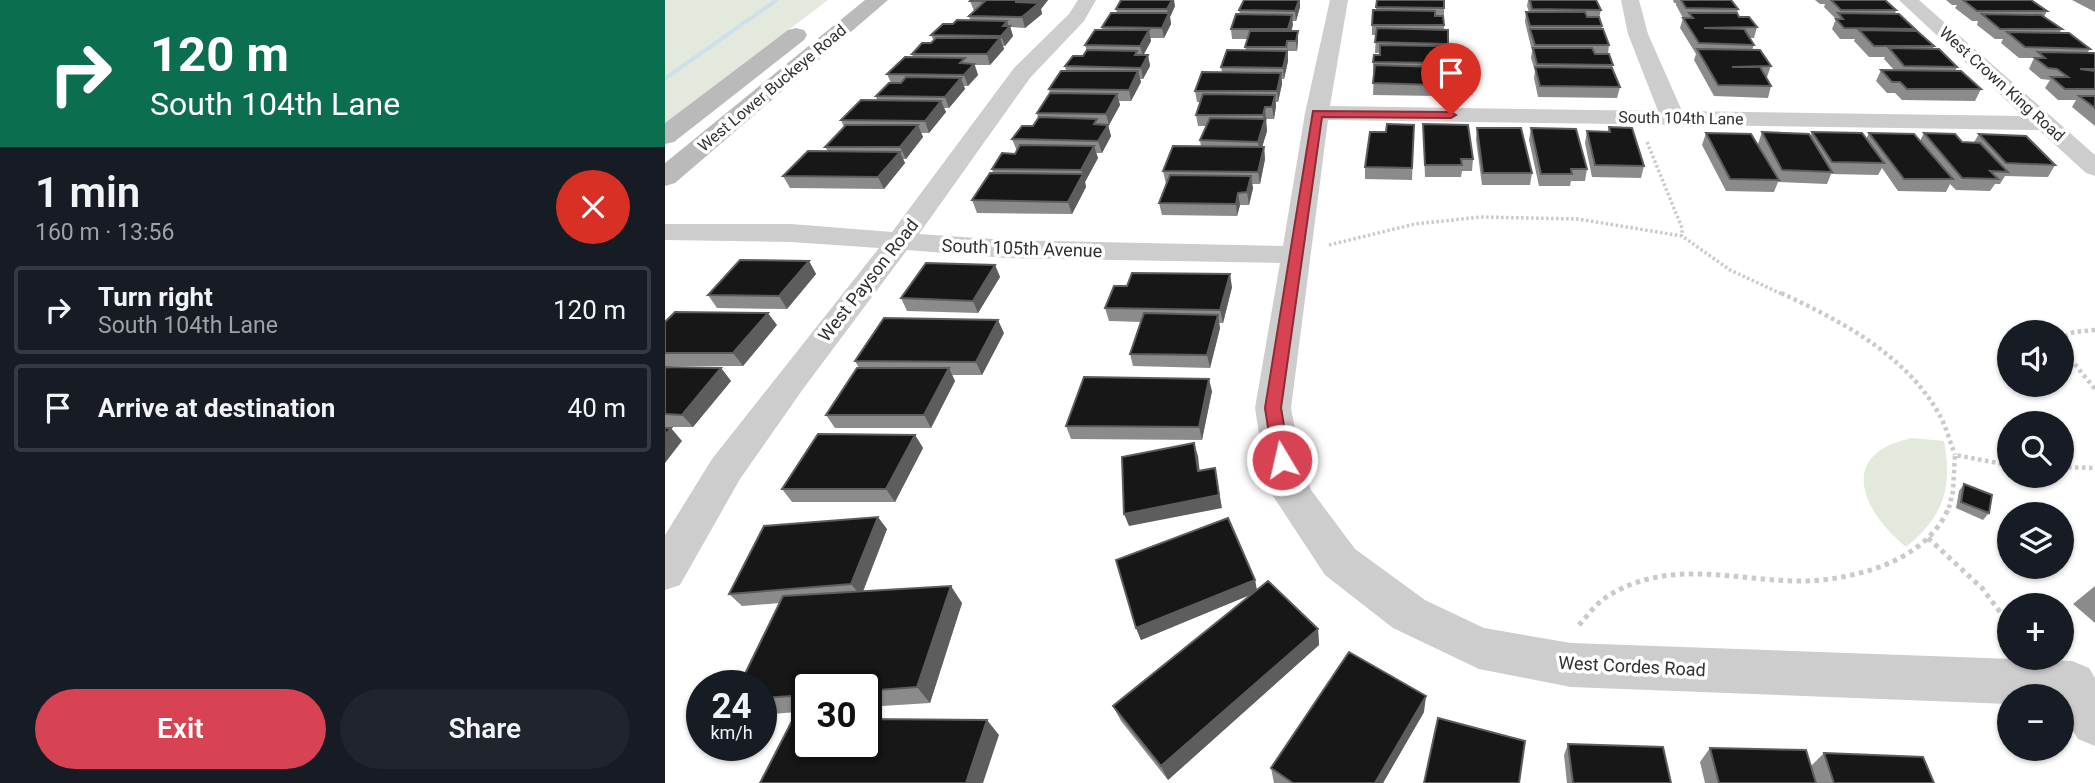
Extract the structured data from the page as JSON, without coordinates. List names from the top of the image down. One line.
{"streets":{"main road":["West Lower Buckeye Road"],"street":["West Crown King Road","South 104th Lane","South 105th Avenue","West Payson Road","West Cordes Road"]},"crossings":[["West Crown King Road","South 104th Lane"],["South 104th Lane","West Cordes Road"],["South 105th Avenue","West Payson Road"],["South 105th Avenue","West Cordes Road"]],"page":{"turn":["120 m","South 104th Lane"],"heading":["1 min","160 m · 13:56"],"list":[{"name":"Turn right","note":"South 104th Lane","value":"120 m"},{"name":"Arrive at destination","value":"40 m"}],"map_buttons":["+","−"],"speed":"24 km/h","limit":"30","buttons":["Exit","Share"]}}
